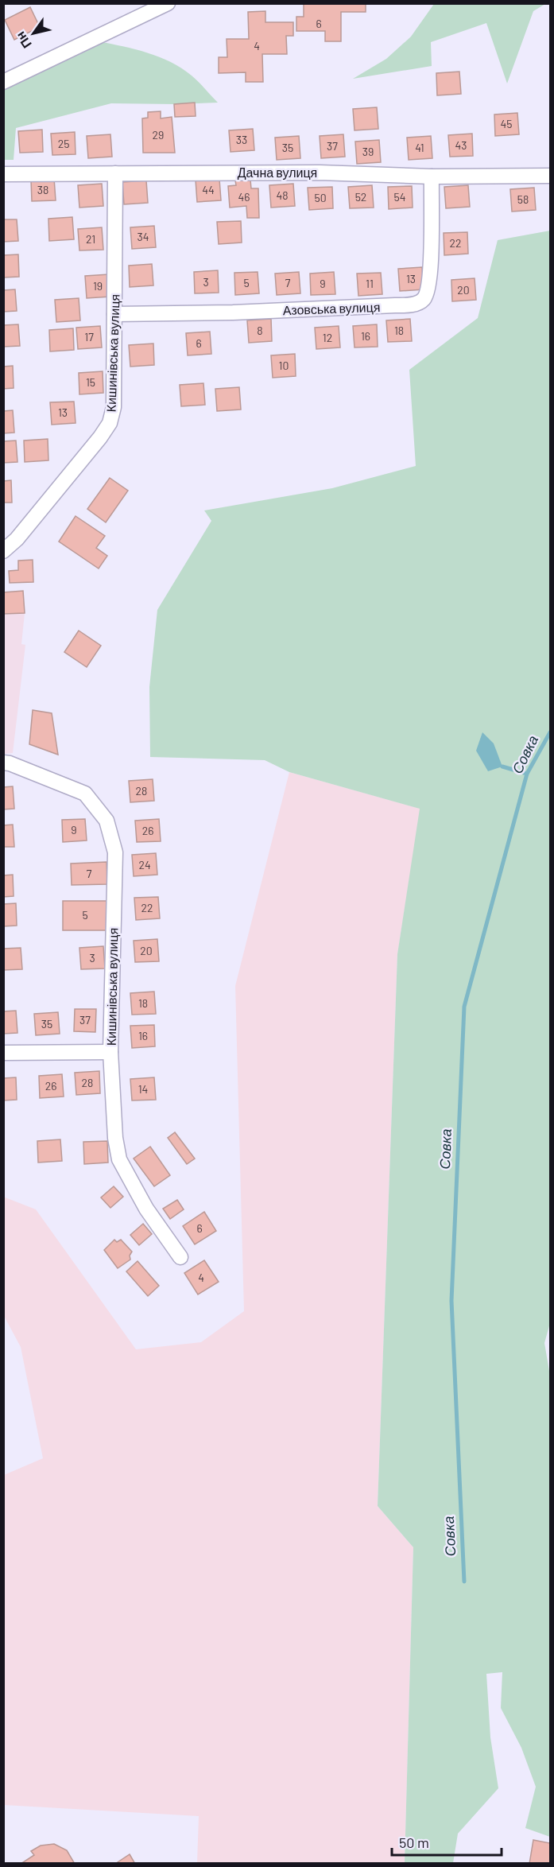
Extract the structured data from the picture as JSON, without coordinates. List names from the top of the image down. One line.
{"streets":{"street":["Дачна вулиця","Азовська вулиця","Кишинівська вулиця"]},"crossings":[["Дачна вулиця","Азовська вулиця"],["Дачна вулиця","Кишинівська вулиця"],["Азовська вулиця","Кишинівська вулиця"]],"water":["Совка"],"house_numbers":["6","4","45","29","33","25","43","37","35","41","39","38","44","48","46","52","54","50","58","34","21","22","13","3","5","7","9","11","19","20","8","18","16","17","12","6","10","15","13","28","9","26","24","7","22","5","20","3","18","37","35","16","28","26","14","6","4"],"scale_bar":"50 m","north":"bottom left"}
